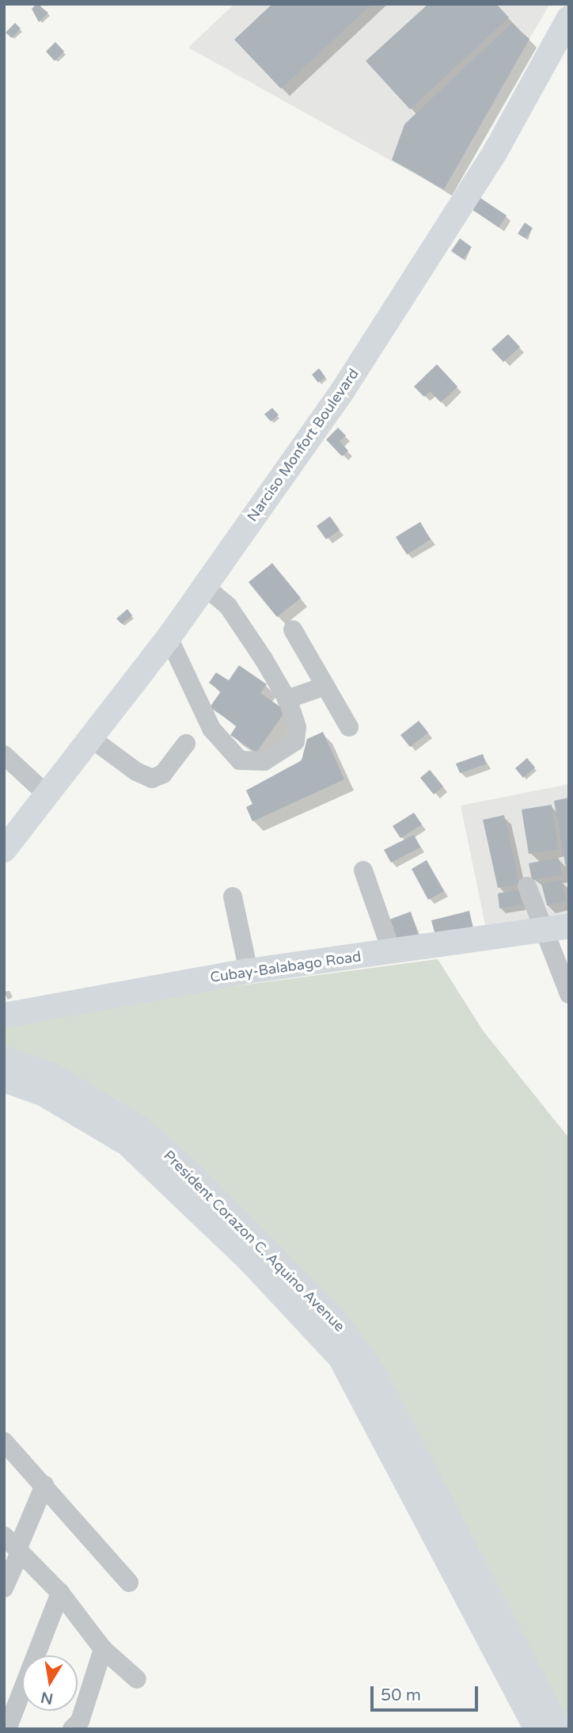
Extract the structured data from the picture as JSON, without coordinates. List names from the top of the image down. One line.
{"streets":{"main road":["Narciso Monfort Boulevard","Cubay-Balabago Road","President Corazon C. Aquino Avenue"]},"scale_bar":"50 m","north":"bottom"}
